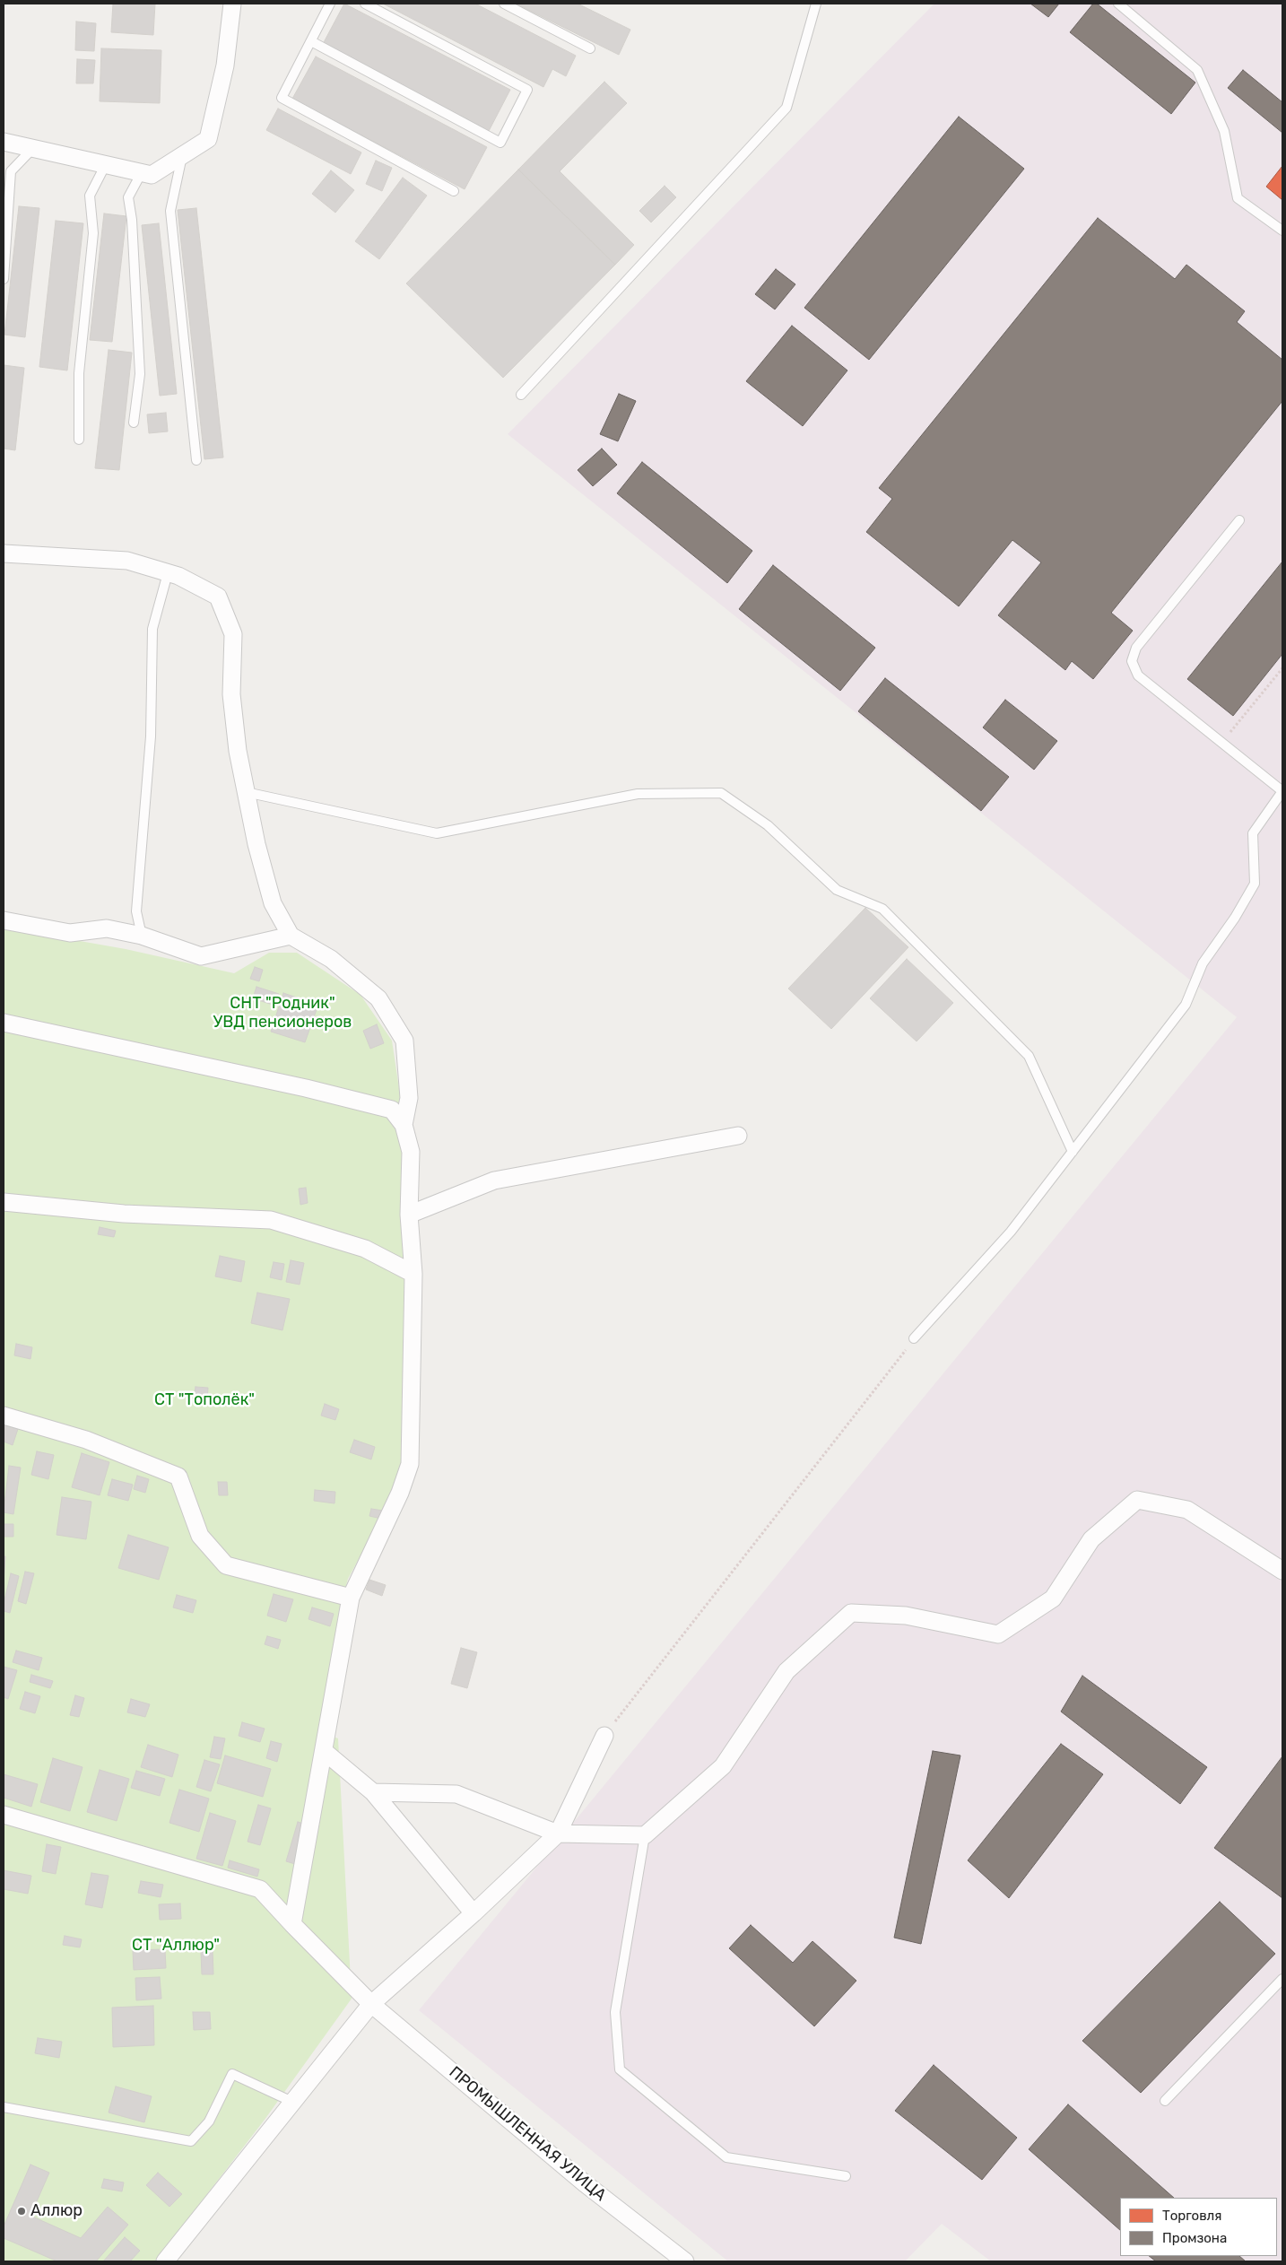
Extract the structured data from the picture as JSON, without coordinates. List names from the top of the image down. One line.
{"streets":{"street":["ПРОМЫШЛЕННАЯ УЛИЦА"]},"parks":["СНТ \"Родник\" УВД пенсионеров","СТ \"Тополёк\"","СТ \"Аллюр\""],"places":["Аллюр"],"legend":["Торговля","Промзона"]}
